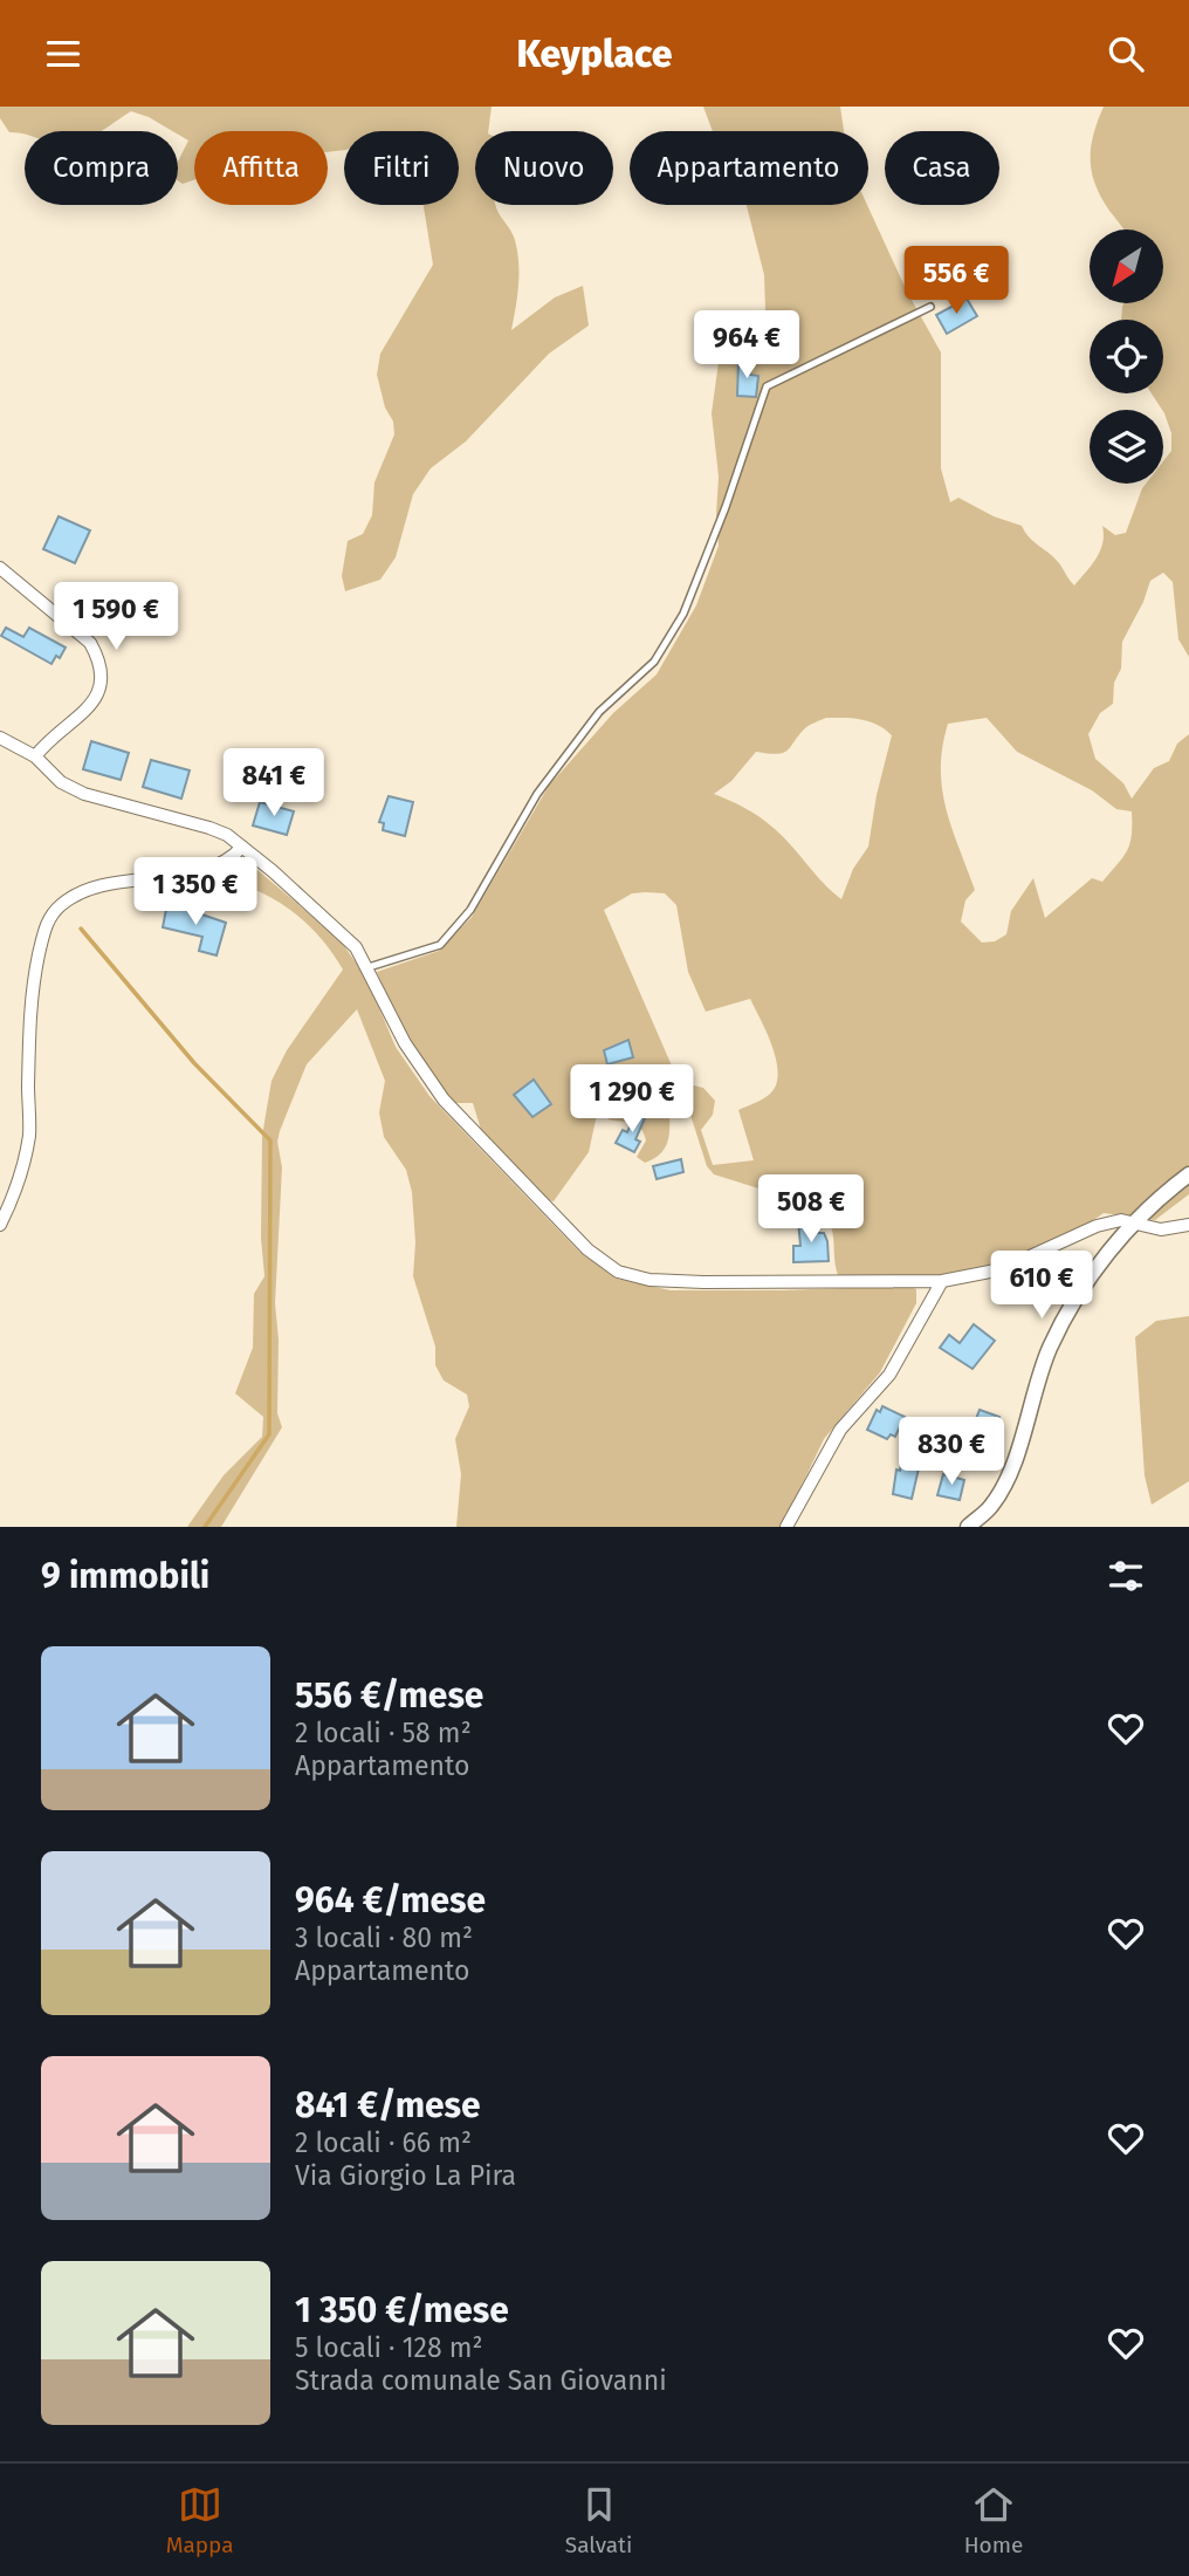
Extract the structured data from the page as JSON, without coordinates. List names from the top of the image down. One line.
{"north":"bottom left","page":{"header":"Keyplace","chip":["Compra","Affitta","Filtri","Nuovo","Appartamento","Casa"],"price":["556 €","964 €","1 590 €","841 €","1 350 €","1 290 €","508 €","610 €","830 €"],"heading":"9 immobili","list":[{"name":"556 €/mese","note":"2 locali · 58 m² · Appartamento"},{"name":"964 €/mese","note":"3 locali · 80 m² · Appartamento"},{"name":"841 €/mese","note":"2 locali · 66 m² · Via Giorgio La Pira"},{"name":"1 350 €/mese","note":"5 locali · 128 m² · Strada comunale San Giovanni"}],"tabs":["Mappa","Salvati","Home"]}}
